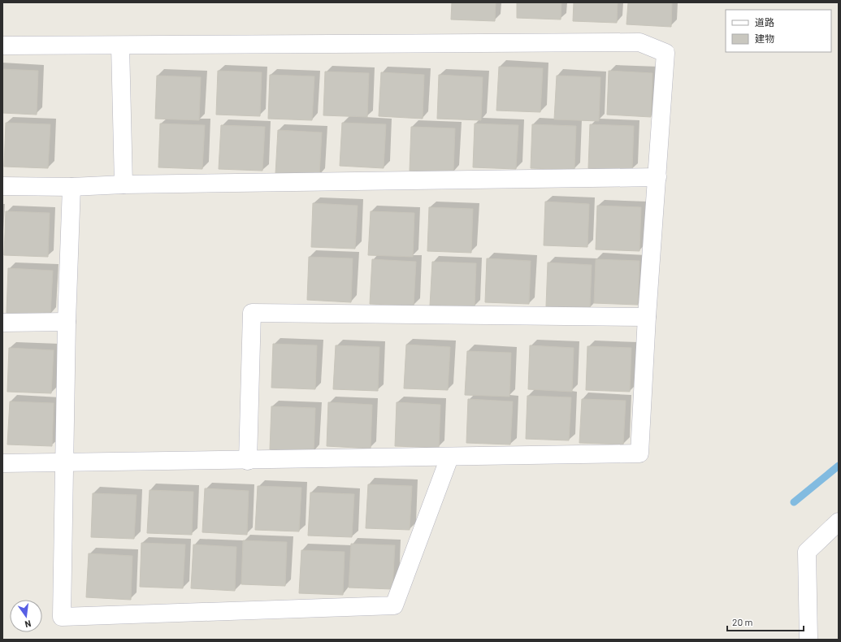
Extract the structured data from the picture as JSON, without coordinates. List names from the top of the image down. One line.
{"legend":["道路","建物"],"scale_bar":"20 m","north":"bottom"}
